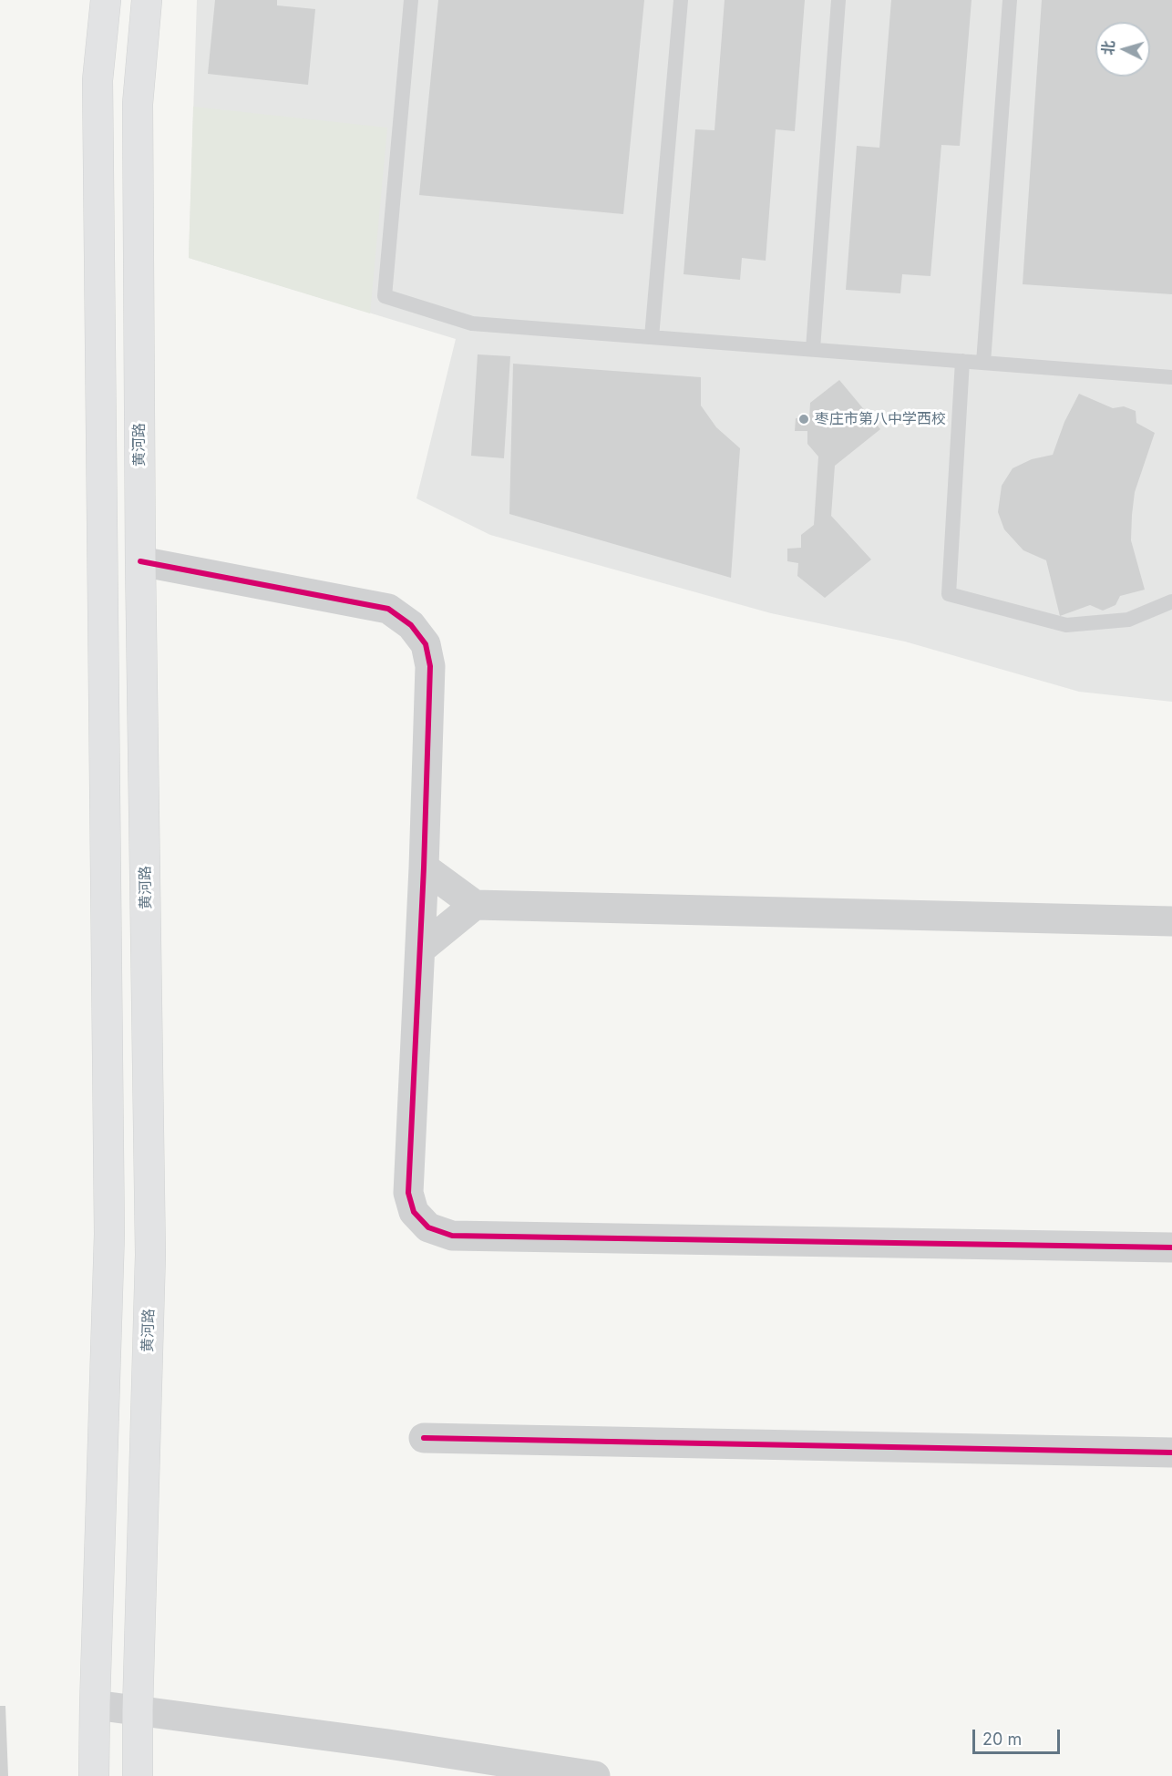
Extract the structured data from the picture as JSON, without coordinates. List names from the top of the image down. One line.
{"streets":{"main road":["黄河路"]},"places":["枣庄市第八中学西校"],"scale_bar":"20 m","north":"left"}
